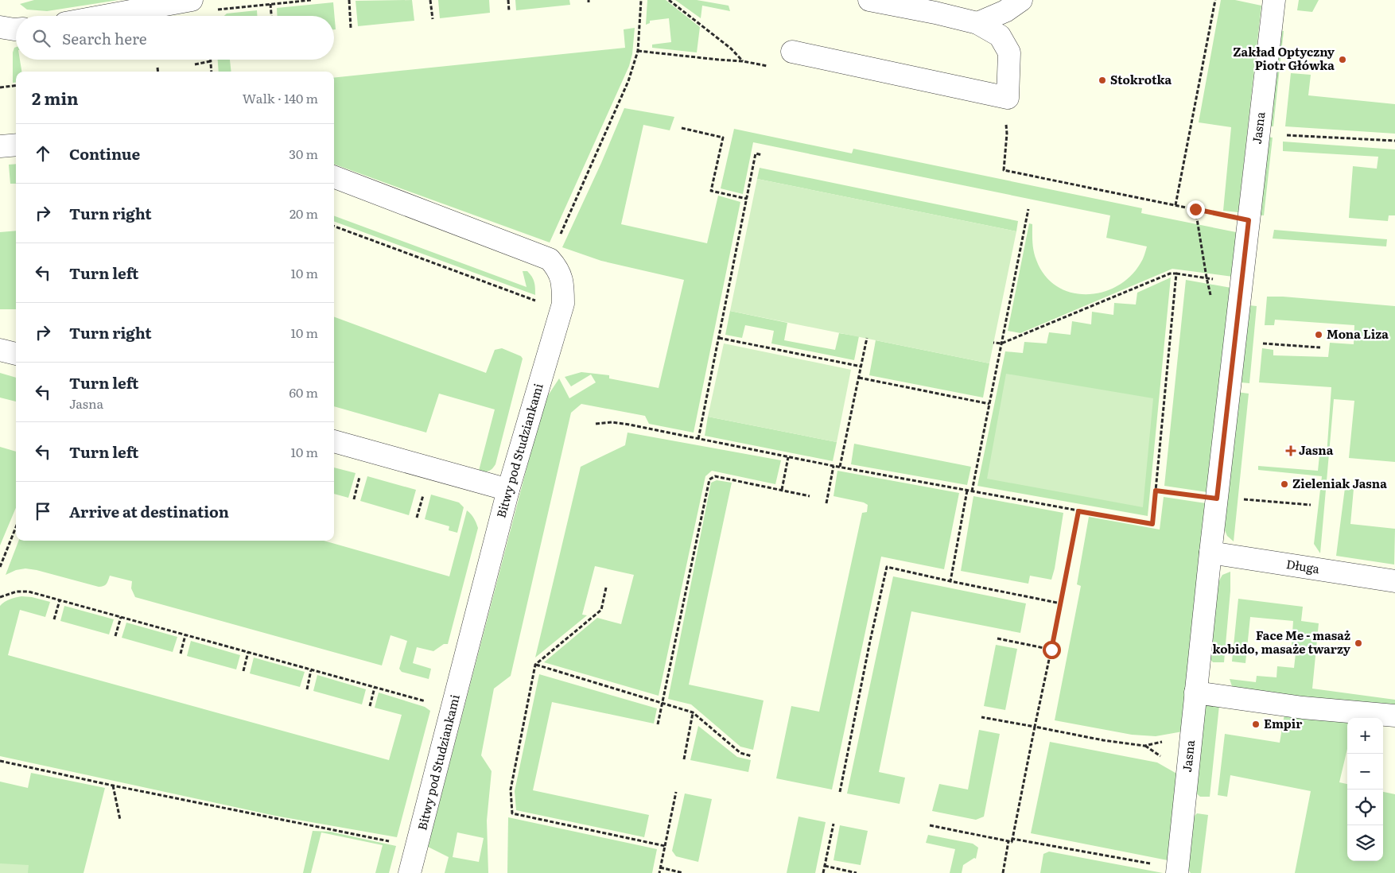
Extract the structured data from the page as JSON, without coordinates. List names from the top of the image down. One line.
{"streets":{"street":["Jasna","Bitwy pod Studziankami","Długa"]},"crossings":[["Jasna","Długa"]],"places":{"other":["Zakład Optyczny Piotr Główka","Stokrotka","Mona Liza","Zieleniak Jasna","Face Me - masaż kobido, masaże twarzy","Empir"],"health":["Jasna"]},"page":{"search":"Search here","heading":["2 min","Walk · 140 m"],"list":[["Continue","30 m"],["Turn right","20 m"],["Turn left","10 m"],["Turn right","10 m"],["Turn left","Jasna","60 m"],["Turn left","10 m"],"Arrive at destination"],"map_buttons":["+","−"]}}
